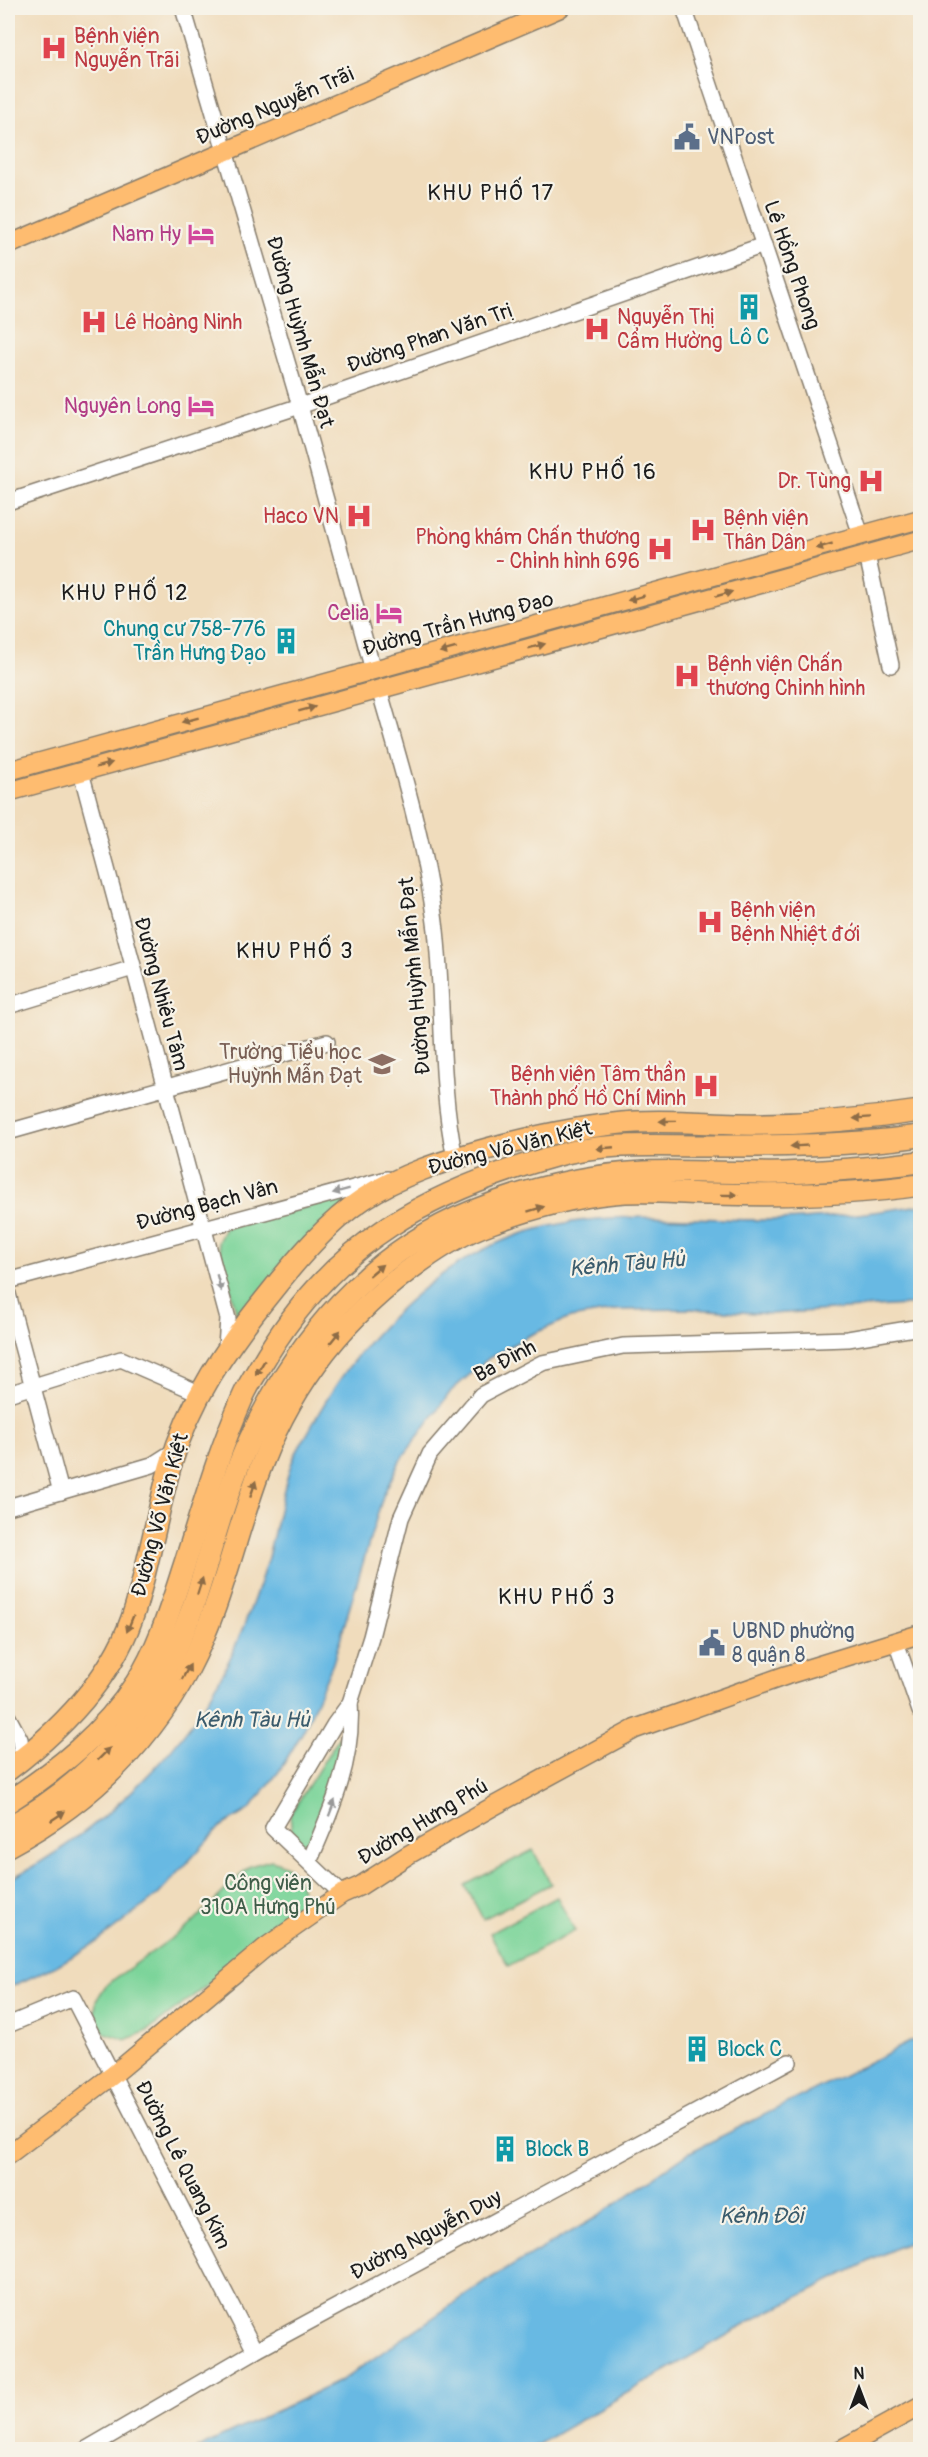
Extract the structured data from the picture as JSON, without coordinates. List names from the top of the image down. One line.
{"streets":{"highway":["Đường Võ Văn Kiệt"],"main road":["Đường Nguyễn Trãi","Đường Trần Hưng Đạo","Đường Hưng Phú"],"street":["Lê Hồng Phong","Đường Huỳnh Mẫn Đạt","Đường Phan Văn Trị","Đường Nhiêu Tâm","Đường Bạch Vân","Ba Đình","Đường Lê Quang Kim","Đường Nguyễn Duy"]},"crossings":[["Đường Nguyễn Trãi","Đường Huỳnh Mẫn Đạt"],["Lê Hồng Phong","Đường Phan Văn Trị"],["Lê Hồng Phong","Đường Trần Hưng Đạo"],["Đường Huỳnh Mẫn Đạt","Đường Phan Văn Trị"],["Đường Huỳnh Mẫn Đạt","Đường Trần Hưng Đạo"],["Đường Huỳnh Mẫn Đạt","Đường Võ Văn Kiệt"],["Đường Trần Hưng Đạo","Đường Nhiêu Tâm"],["Đường Nhiêu Tâm","Đường Võ Văn Kiệt"],["Đường Nhiêu Tâm","Đường Bạch Vân"],["Đường Võ Văn Kiệt","Đường Bạch Vân"],["Đường Hưng Phú","Đường Lê Quang Kim"],["Đường Lê Quang Kim","Đường Nguyễn Duy"]],"one_way":["Đường Bạch Vân"],"districts":["KHU PHỐ 17","KHU PHỐ 16","KHU PHỐ 12","KHU PHỐ 3","KHU PHỐ 3"],"water":["Kênh Tàu Hủ","Kênh Đôi"],"parks":["Công viên 310A Hưng Phú"],"places":{"hospital":["Bệnh viện Nguyễn Trãi","Lê Hoàng Ninh","Nguyễn Thị Cẩm Hường","Dr. Tùng","Haco VN","Bệnh viện Thân Dân","Phòng khám Chấn thương - Chỉnh hình 696","Bệnh viện Chấn thương Chỉnh hình","Bệnh viện Bệnh Nhiệt đới","Bệnh viện Tâm thần Thành phố Hồ Chí Minh"],"public building":["VNPost","UBND phường 8 quận 8"],"hotel":["Nam Hy","Nguyên Long","Celia"],"building":["Lô C","Chung cư 758-776 Trần Hưng Đạo","Block C","Block B"],"school or university":["Trường Tiểu học Huỳnh Mẫn Đạt"]},"north":"top"}
